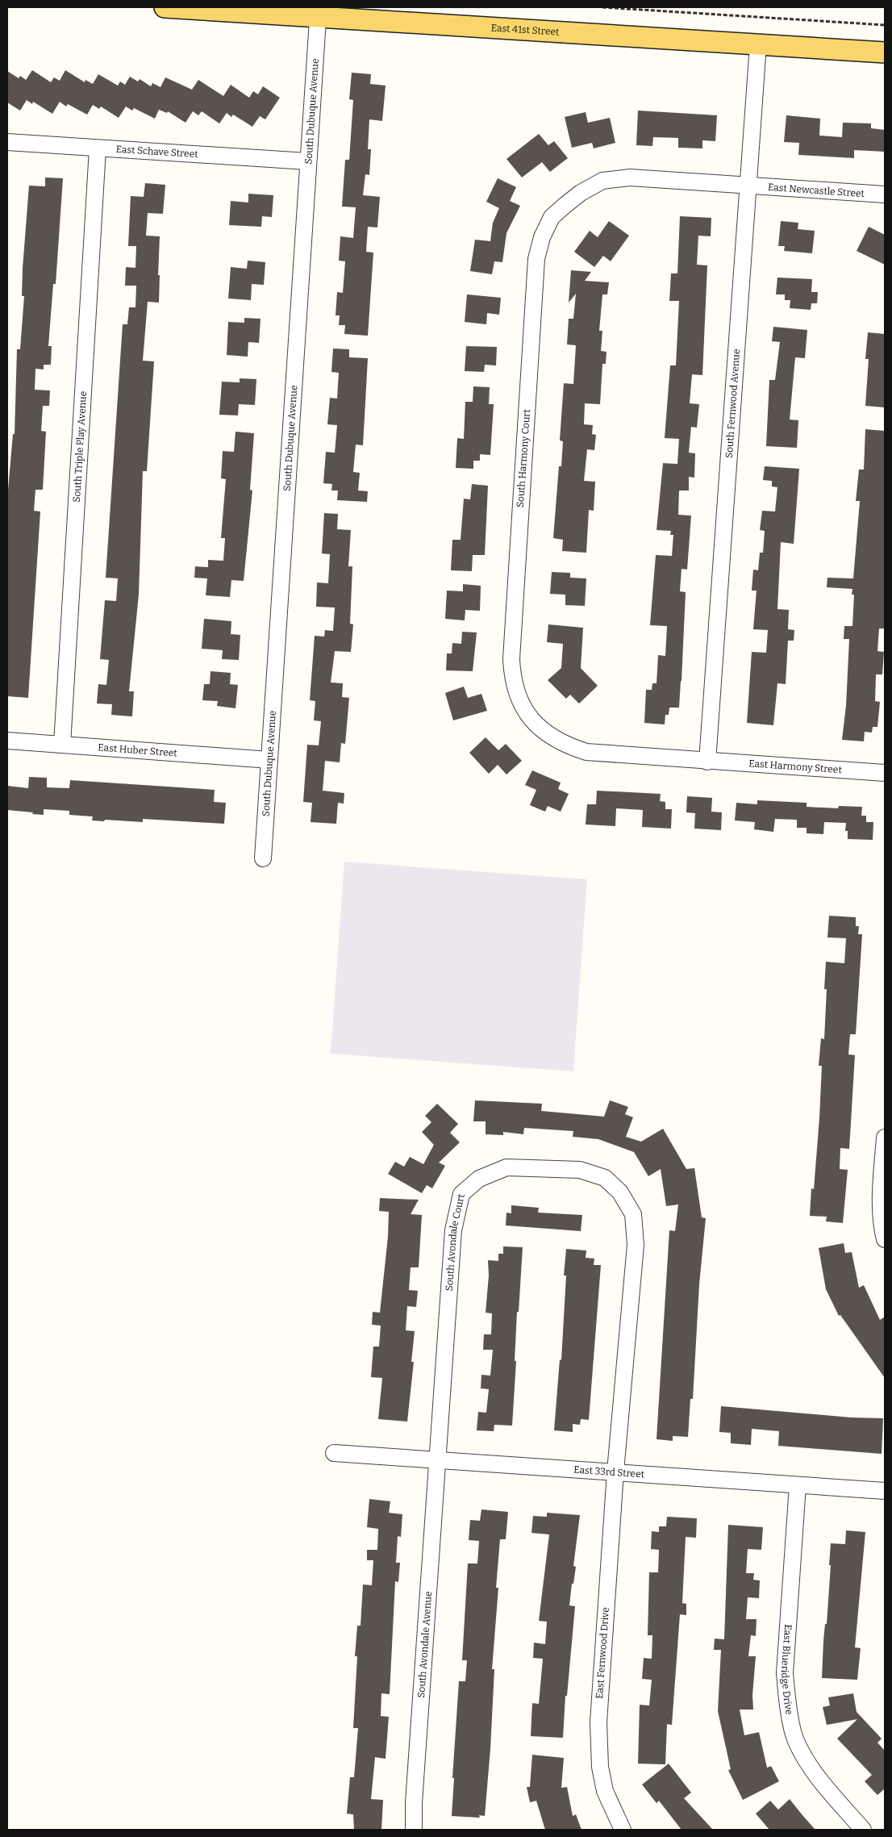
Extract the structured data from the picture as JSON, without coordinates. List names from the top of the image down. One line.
{"streets":{"main road":["East 41st Street"],"street":["South Dubuque Avenue","East Schave Street","East Newcastle Street","South Fernwood Avenue","South Triple Play Avenue","South Harmony Court","East Huber Street","East Harmony Street","South Avondale Court","East 33rd Street","South Avondale Avenue","East Fernwood Drive","East Blueridge Drive"]},"crossings":[["East 41st Street","South Dubuque Avenue"],["East 41st Street","South Fernwood Avenue"],["South Dubuque Avenue","East Schave Street"],["South Dubuque Avenue","East Huber Street"],["East Schave Street","South Triple Play Avenue"],["East Newcastle Street","South Fernwood Avenue"],["East Newcastle Street","South Harmony Court"],["South Fernwood Avenue","South Harmony Court"],["South Fernwood Avenue","East Harmony Street"],["South Triple Play Avenue","East Huber Street"],["South Harmony Court","East Harmony Street"],["South Avondale Court","East 33rd Street"],["South Avondale Court","South Avondale Avenue"],["South Avondale Court","East Fernwood Drive"],["East 33rd Street","South Avondale Avenue"],["East 33rd Street","East Fernwood Drive"],["East 33rd Street","East Blueridge Drive"]]}
